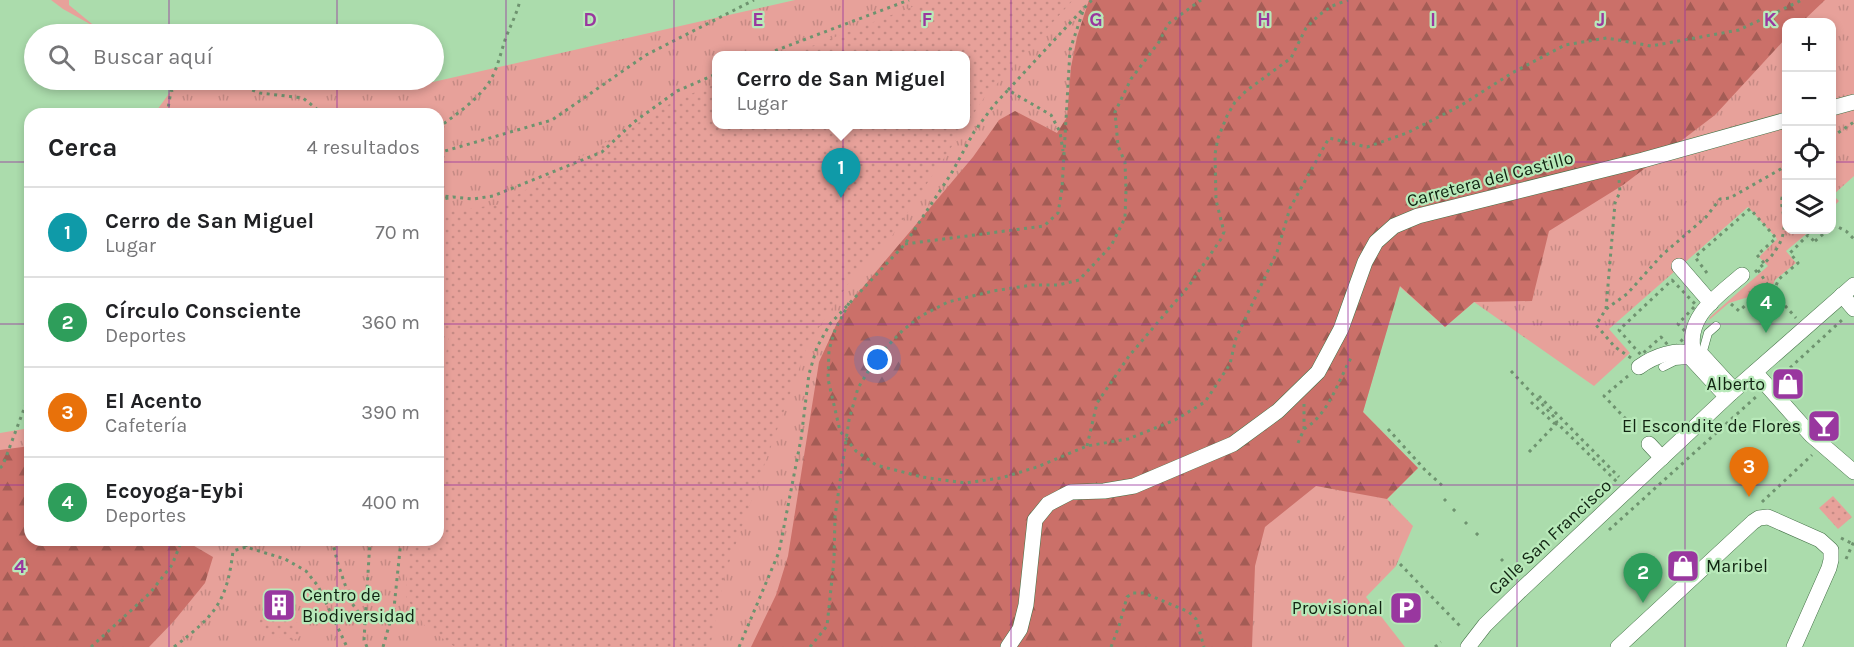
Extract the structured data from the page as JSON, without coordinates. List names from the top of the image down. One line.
{"streets":{"street":["Carretera del Castillo","Calle San Francisco"]},"places":{"shop":["Alberto","Maribel"],"bar":["El Escondite de Flores"],"building":["Centro de Biodiversidad"],"parking":["Provisional"]},"page":{"map_buttons":["+","−"],"search":"Buscar aquí","popup":["Cerro de San Miguel","Lugar"],"heading":["Cerca","4 resultados"],"pins":["1","4","3","2"],"list":[{"mark":"1","name":"Cerro de San Miguel","note":"Lugar","value":"70 m"},{"mark":"2","name":"Círculo Consciente","note":"Deportes","value":"360 m"},{"mark":"3","name":"El Acento","note":"Cafetería","value":"390 m"},{"mark":"4","name":"Ecoyoga-Eybi","note":"Deportes","value":"400 m"}]},"grid":{"columns":["D","E","F","G","H","I","J","K"],"rows":["4"]}}
